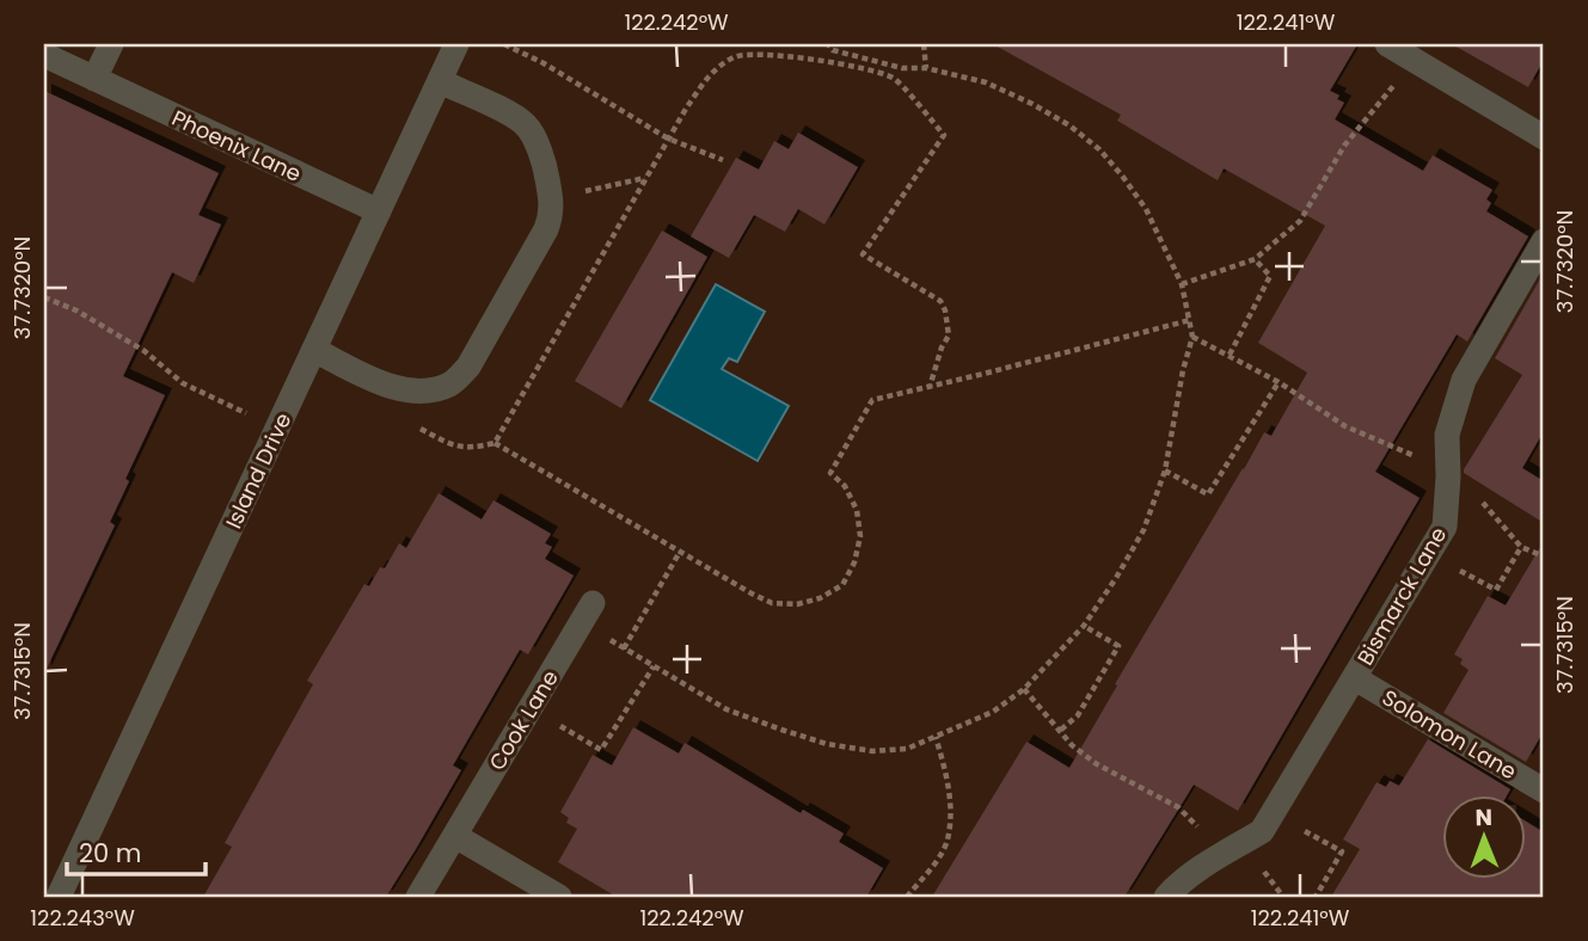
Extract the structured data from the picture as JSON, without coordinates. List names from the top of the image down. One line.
{"streets":{"street":["Phoenix Lane","Island Drive","Bismarck Lane","Cook Lane","Solomon Lane"]},"crossings":[["Phoenix Lane","Island Drive"],["Bismarck Lane","Solomon Lane"]],"scale_bar":"20 m","north":"top","coordinates":["122.242°W","122.241°W","37.7320°N","37.7315°N","122.243°W"]}
